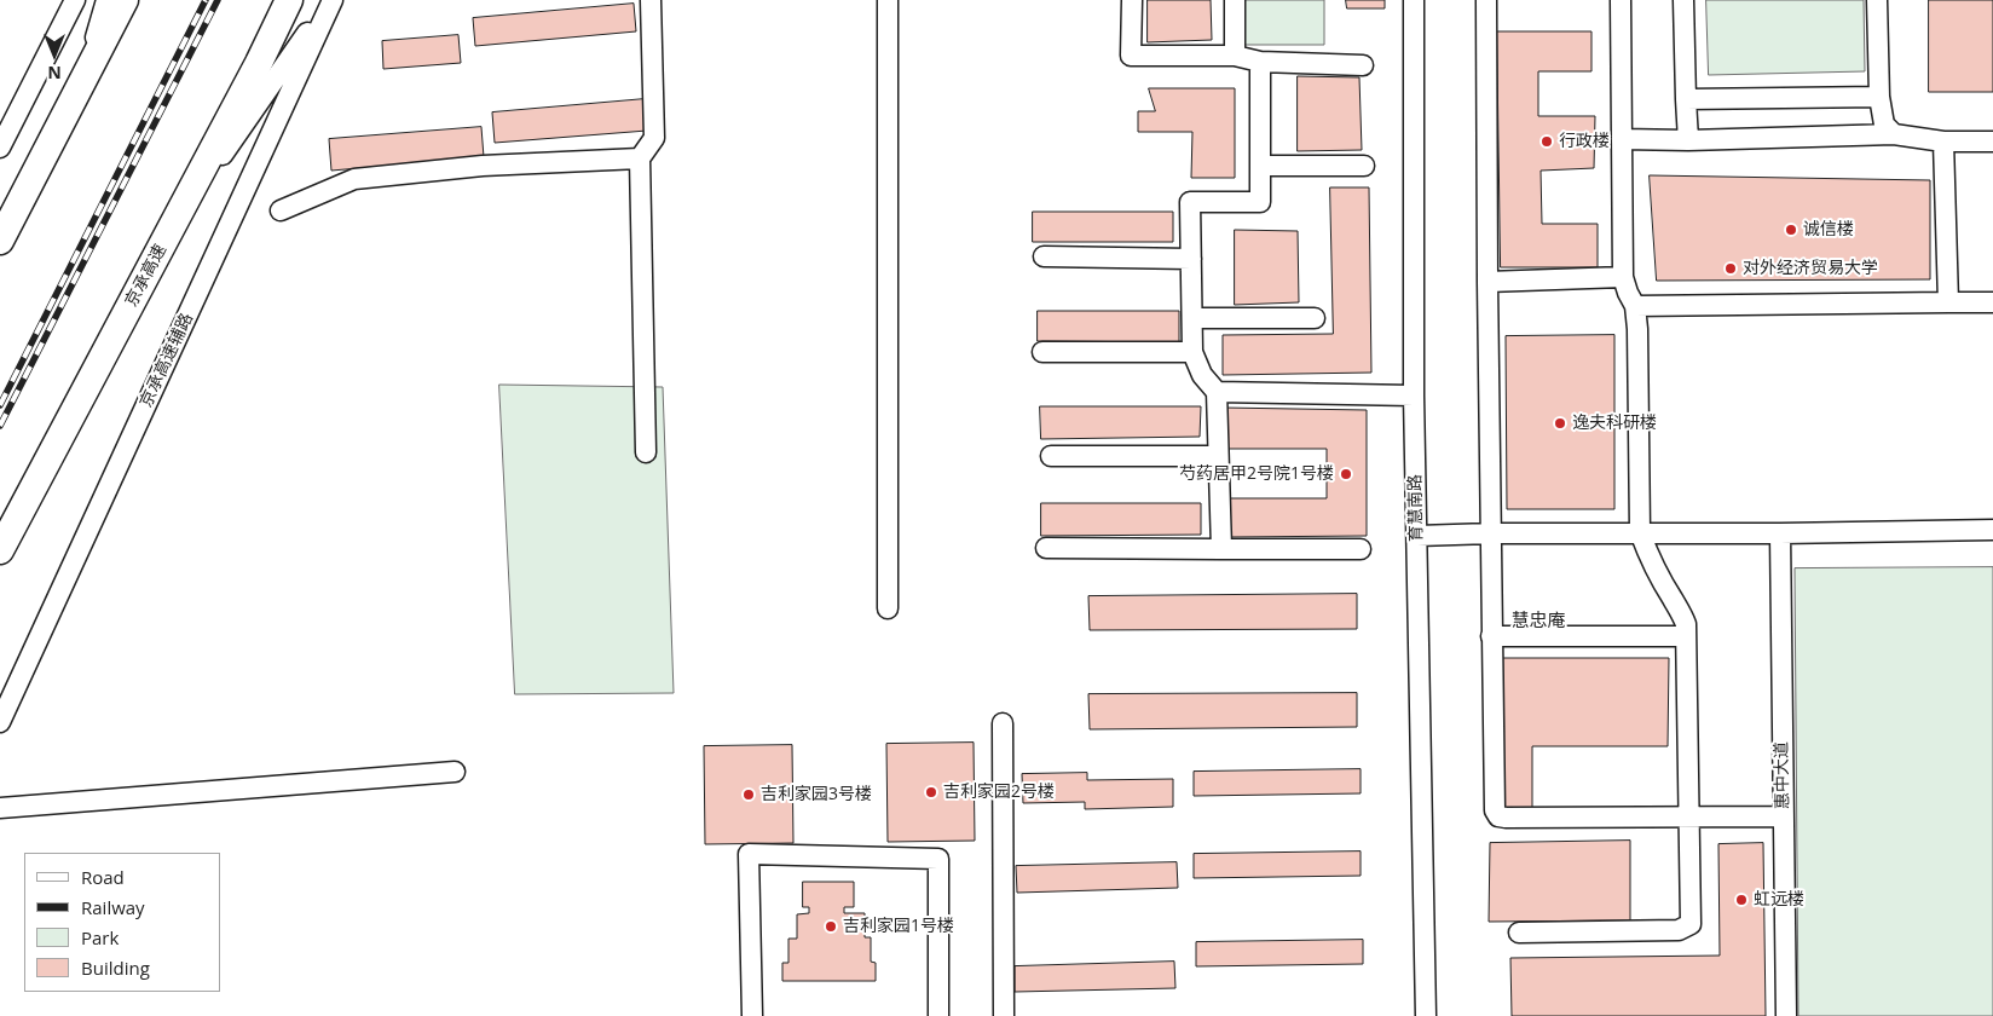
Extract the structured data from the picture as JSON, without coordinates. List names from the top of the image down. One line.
{"streets":{"highway":["京承高速"],"street":["京承高速辅路","育慧南路","惠中大道"]},"districts":["慧忠庵"],"places":["行政楼","诚信楼","对外经济贸易大学","逸夫科研楼","芍药居甲2号院1号楼","吉利家园2号楼","吉利家园3号楼","虹远楼","吉利家园1号楼"],"legend":["Road","Railway","Park","Building"],"north":"bottom"}
